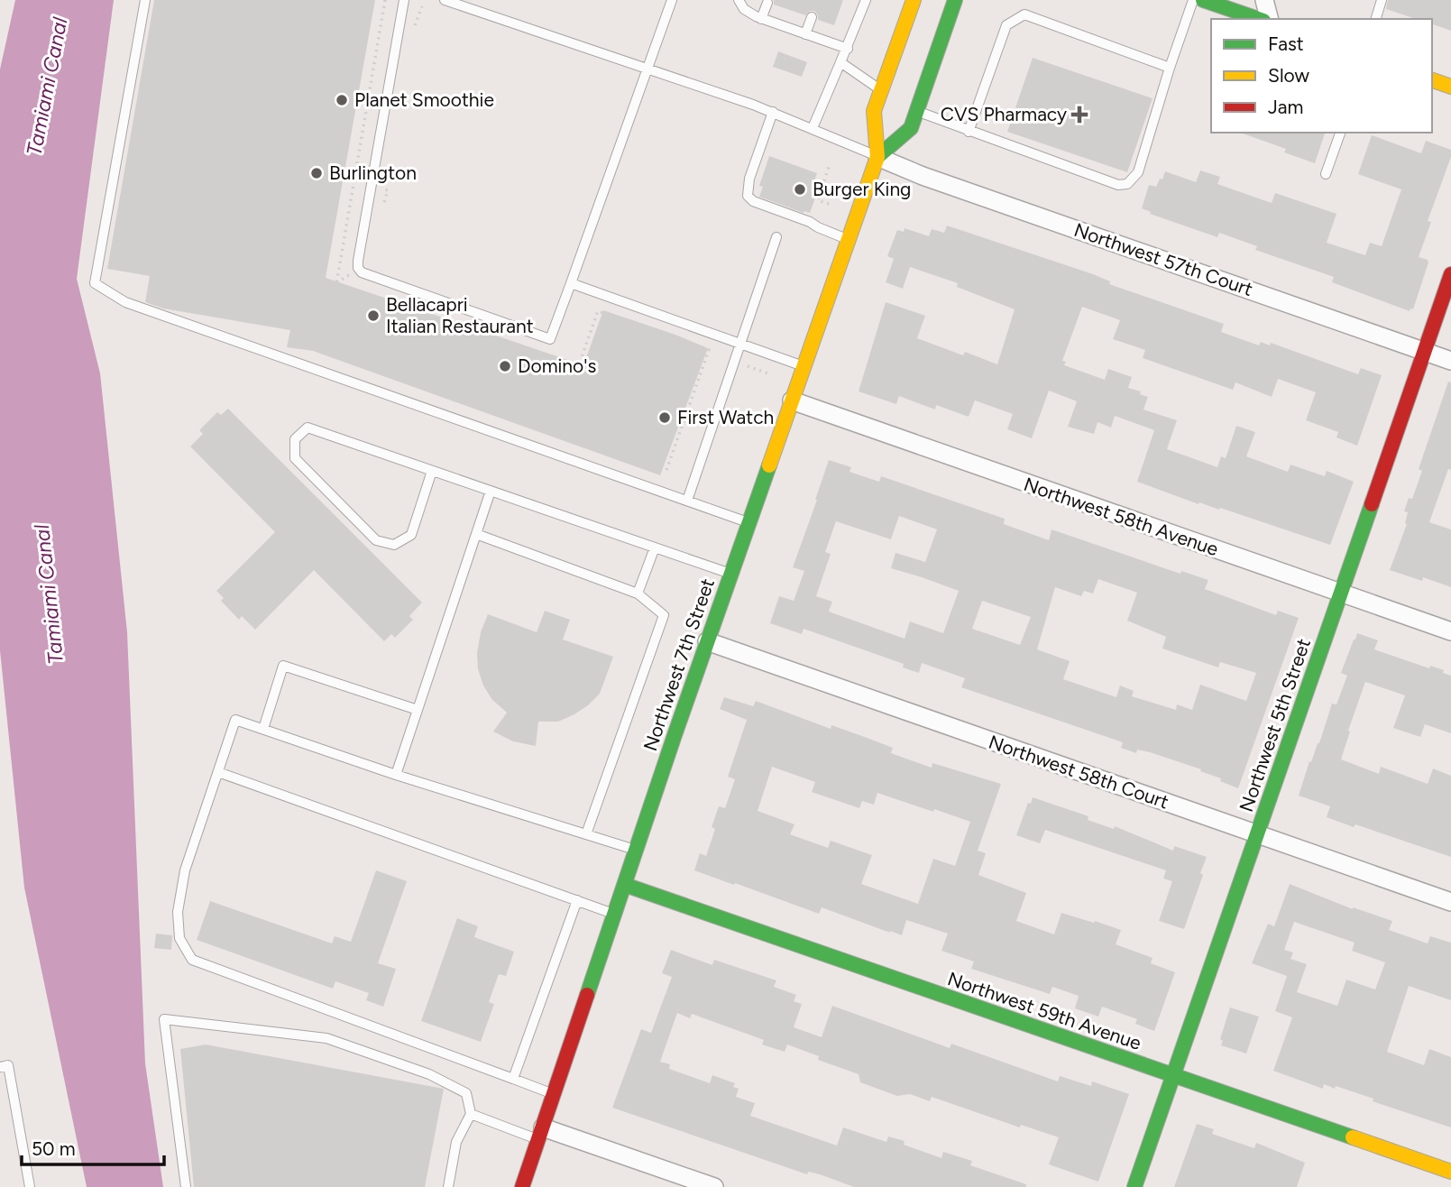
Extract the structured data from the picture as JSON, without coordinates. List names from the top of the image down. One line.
{"streets":{"street":["Northwest 57th Court","Northwest 58th Avenue","Northwest 7th Street","Northwest 5th Street","Northwest 58th Court","Northwest 59th Avenue"]},"crossings":[["Northwest 57th Court","Northwest 7th Street"],["Northwest 57th Court","Northwest 5th Street"],["Northwest 58th Avenue","Northwest 7th Street"],["Northwest 58th Avenue","Northwest 5th Street"],["Northwest 7th Street","Northwest 58th Court"],["Northwest 7th Street","Northwest 59th Avenue"],["Northwest 5th Street","Northwest 58th Court"],["Northwest 5th Street","Northwest 59th Avenue"]],"water":["Tamiami Canal"],"places":{"other":["Planet Smoothie","Burlington","Burger King","Bellacapri Italian Restaurant","Domino's","First Watch"],"health":["CVS Pharmacy"]},"legend":["Fast","Slow","Jam"],"scale_bar":"50 m"}
